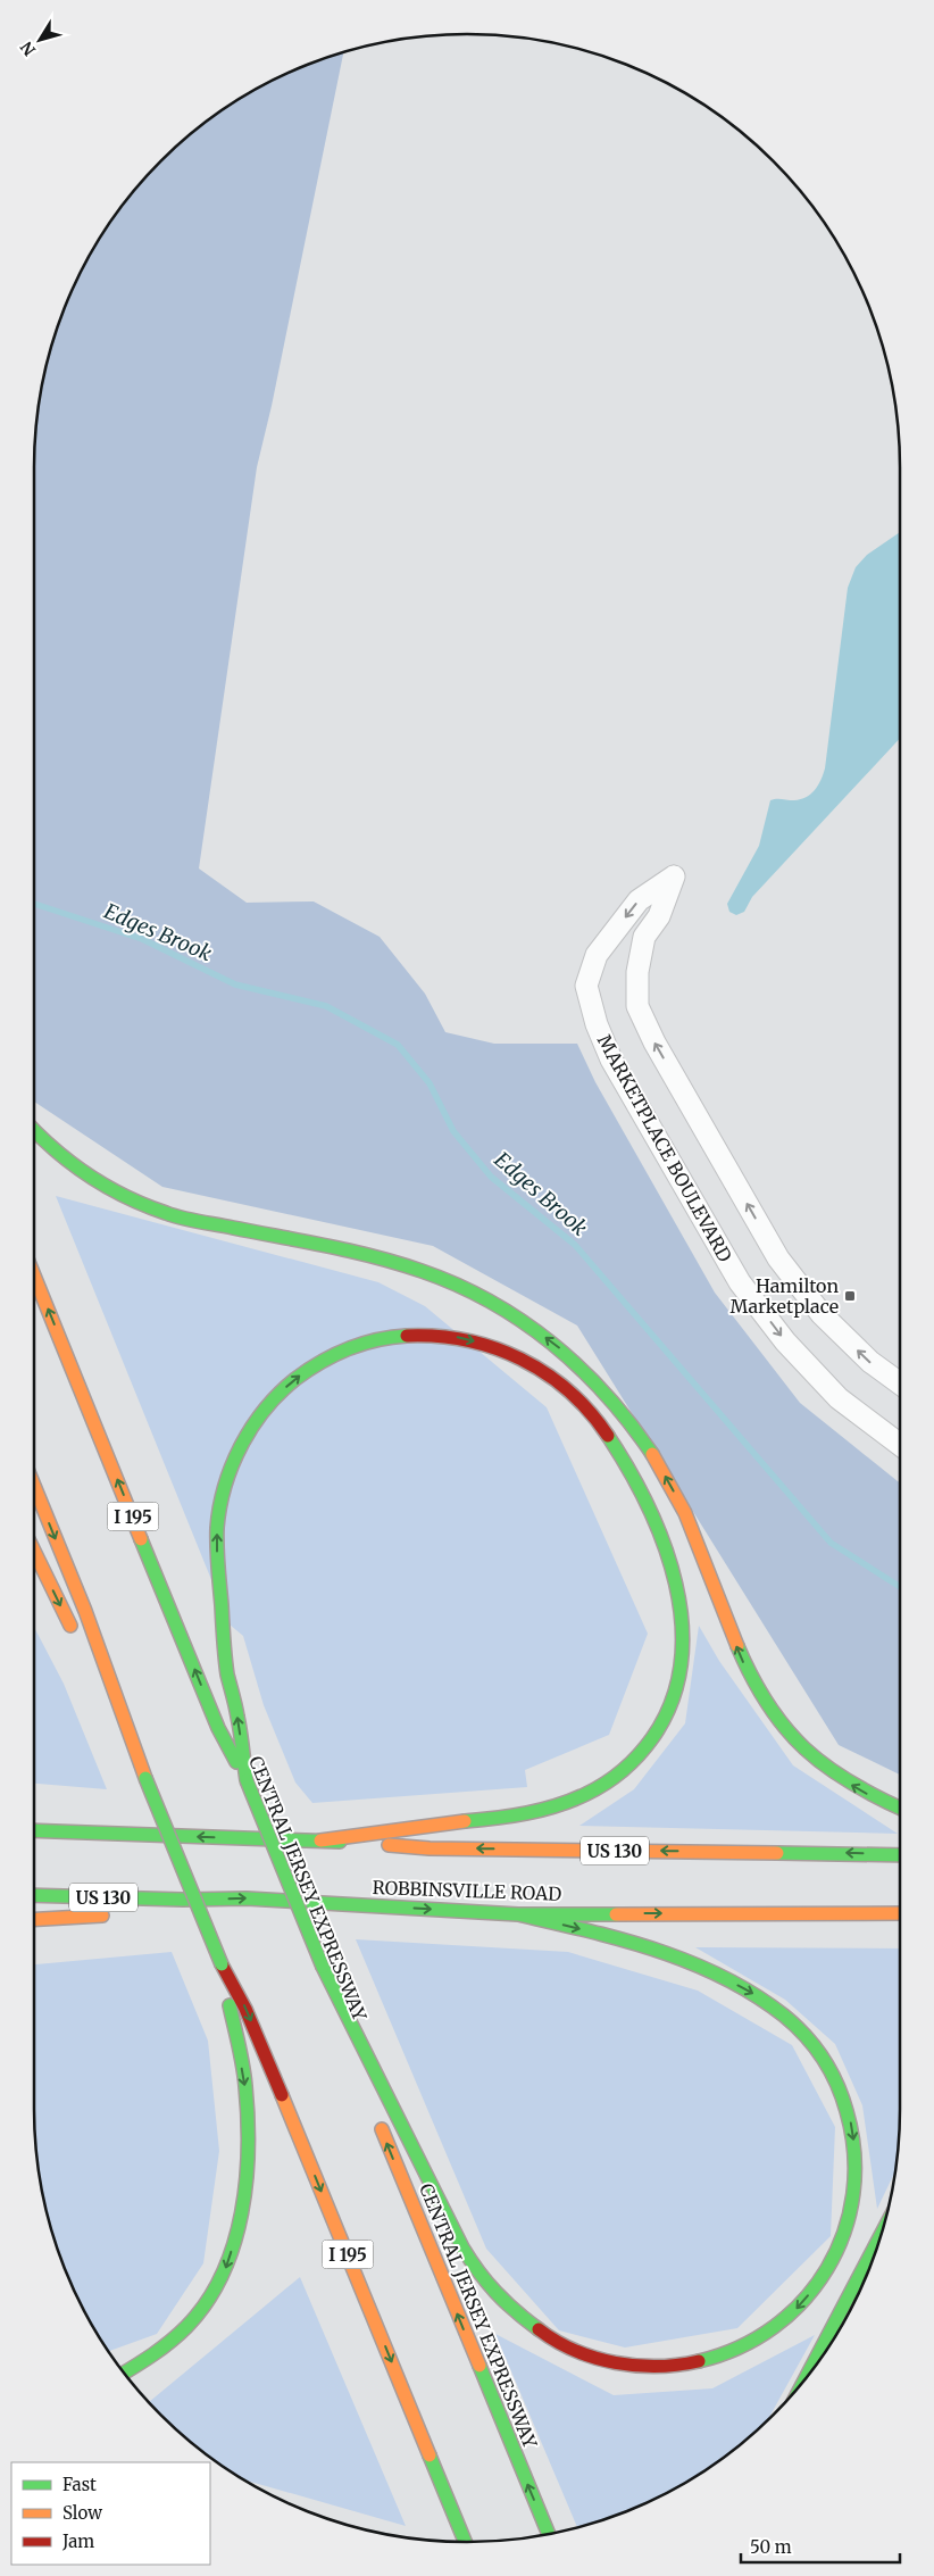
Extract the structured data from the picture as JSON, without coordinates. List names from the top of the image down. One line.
{"streets":{"highway":["I 195","US 130","CENTRAL JERSEY EXPRESSWAY","ROBBINSVILLE ROAD"],"street":["MARKETPLACE BOULEVARD"]},"water":["Edges Brook"],"places":{"transit":["Hamilton Marketplace"]},"legend":["Fast","Slow","Jam"],"scale_bar":"50 m","north":"bottom left"}
